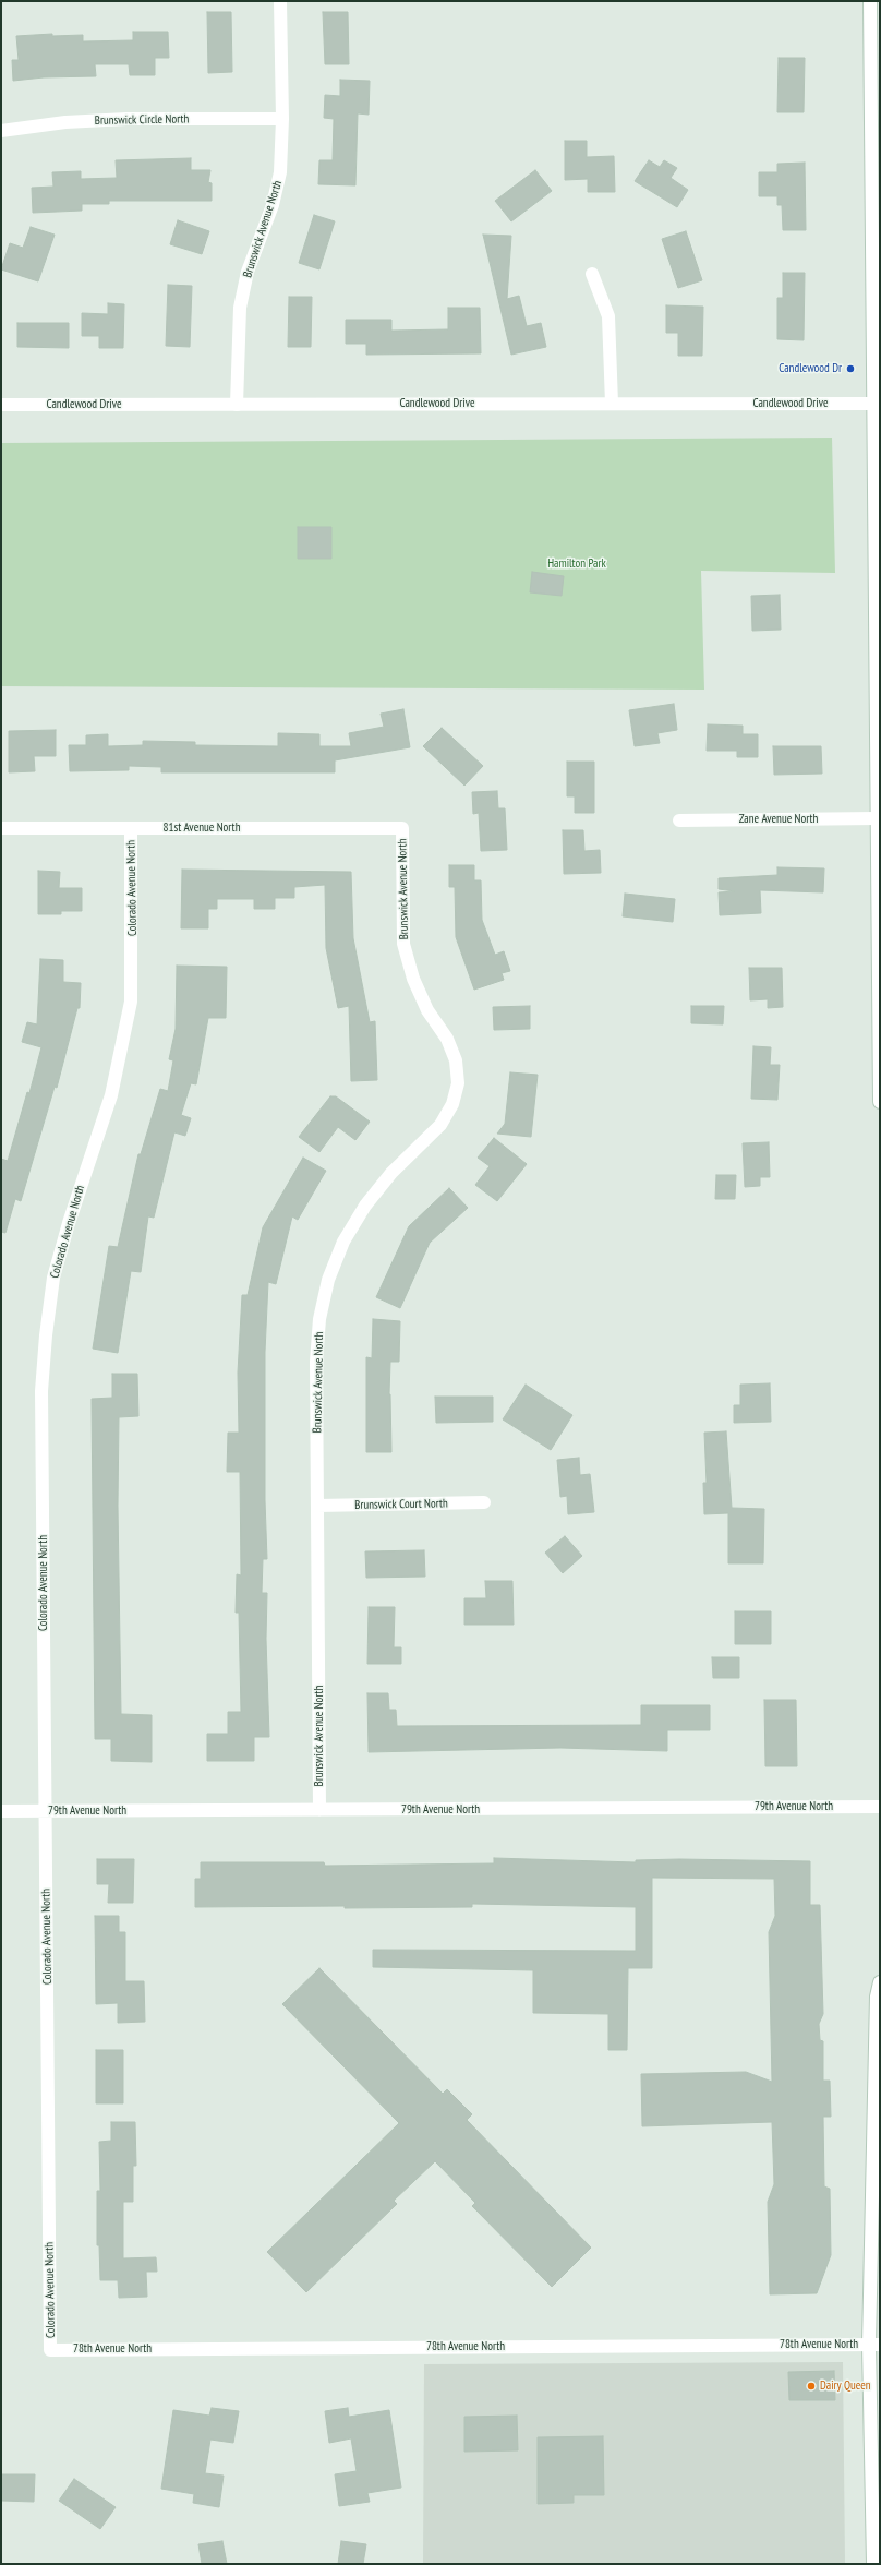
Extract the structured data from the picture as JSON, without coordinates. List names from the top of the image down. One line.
{"streets":{"street":["Brunswick Circle North","Brunswick Avenue North","Candlewood Drive","Zane Avenue North","81st Avenue North","Colorado Avenue North","Brunswick Court North","79th Avenue North","78th Avenue North"]},"crossings":[["Brunswick Circle North","Brunswick Avenue North"],["Brunswick Avenue North","Candlewood Drive"],["Brunswick Avenue North","81st Avenue North"],["Brunswick Avenue North","Brunswick Court North"],["Brunswick Avenue North","79th Avenue North"],["81st Avenue North","Colorado Avenue North"],["Colorado Avenue North","79th Avenue North"],["Colorado Avenue North","78th Avenue North"]],"parks":["Hamilton Park"],"places":["Candlewood Dr","Dairy Queen"]}
